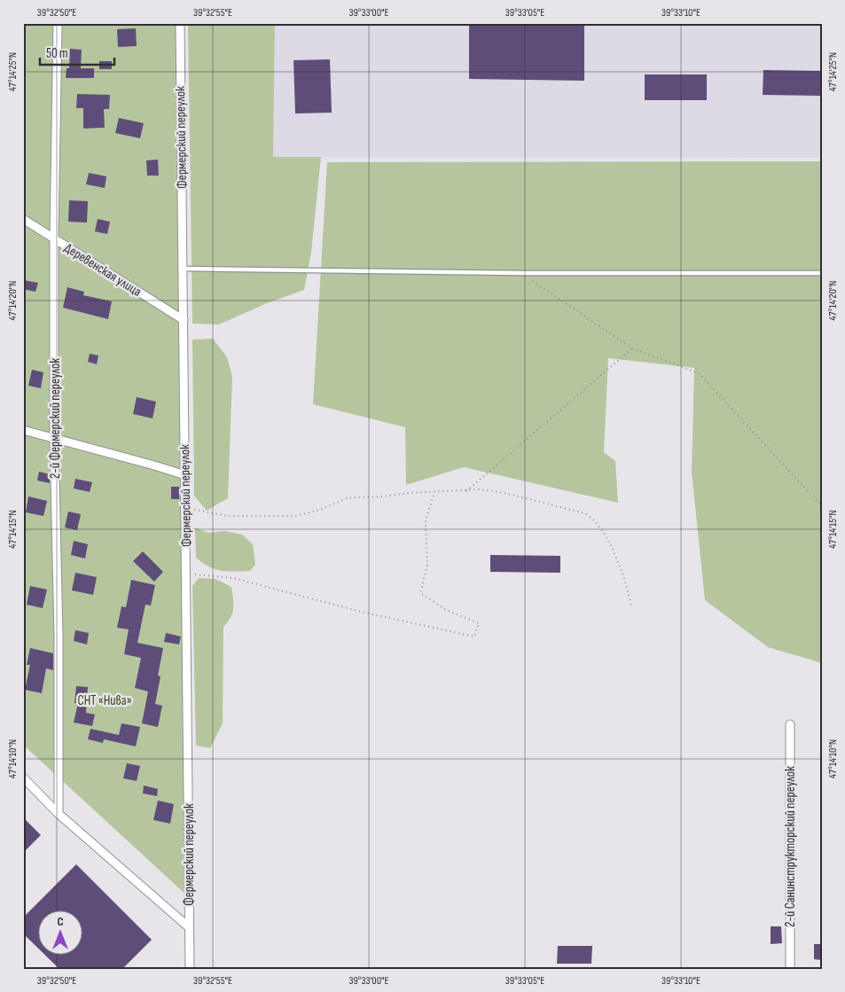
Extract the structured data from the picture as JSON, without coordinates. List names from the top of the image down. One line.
{"streets":{"street":["Фермерский переулок","Деревенская улица","2-й Фермерский переулок","2-й Санинструкторский переулок"]},"crossings":[["Фермерский переулок","Деревенская улица"],["Деревенская улица","2-й Фермерский переулок"]],"parks":["СНТ «Нива»"],"scale_bar":"50 m","north":"top","coordinates":["39°32'50\"E","39°32'55\"E","39°33'00\"E","39°33'05\"E","39°33'10\"E","47°14'25\"N","47°14'20\"N","47°14'15\"N","47°14'10\"N"]}
